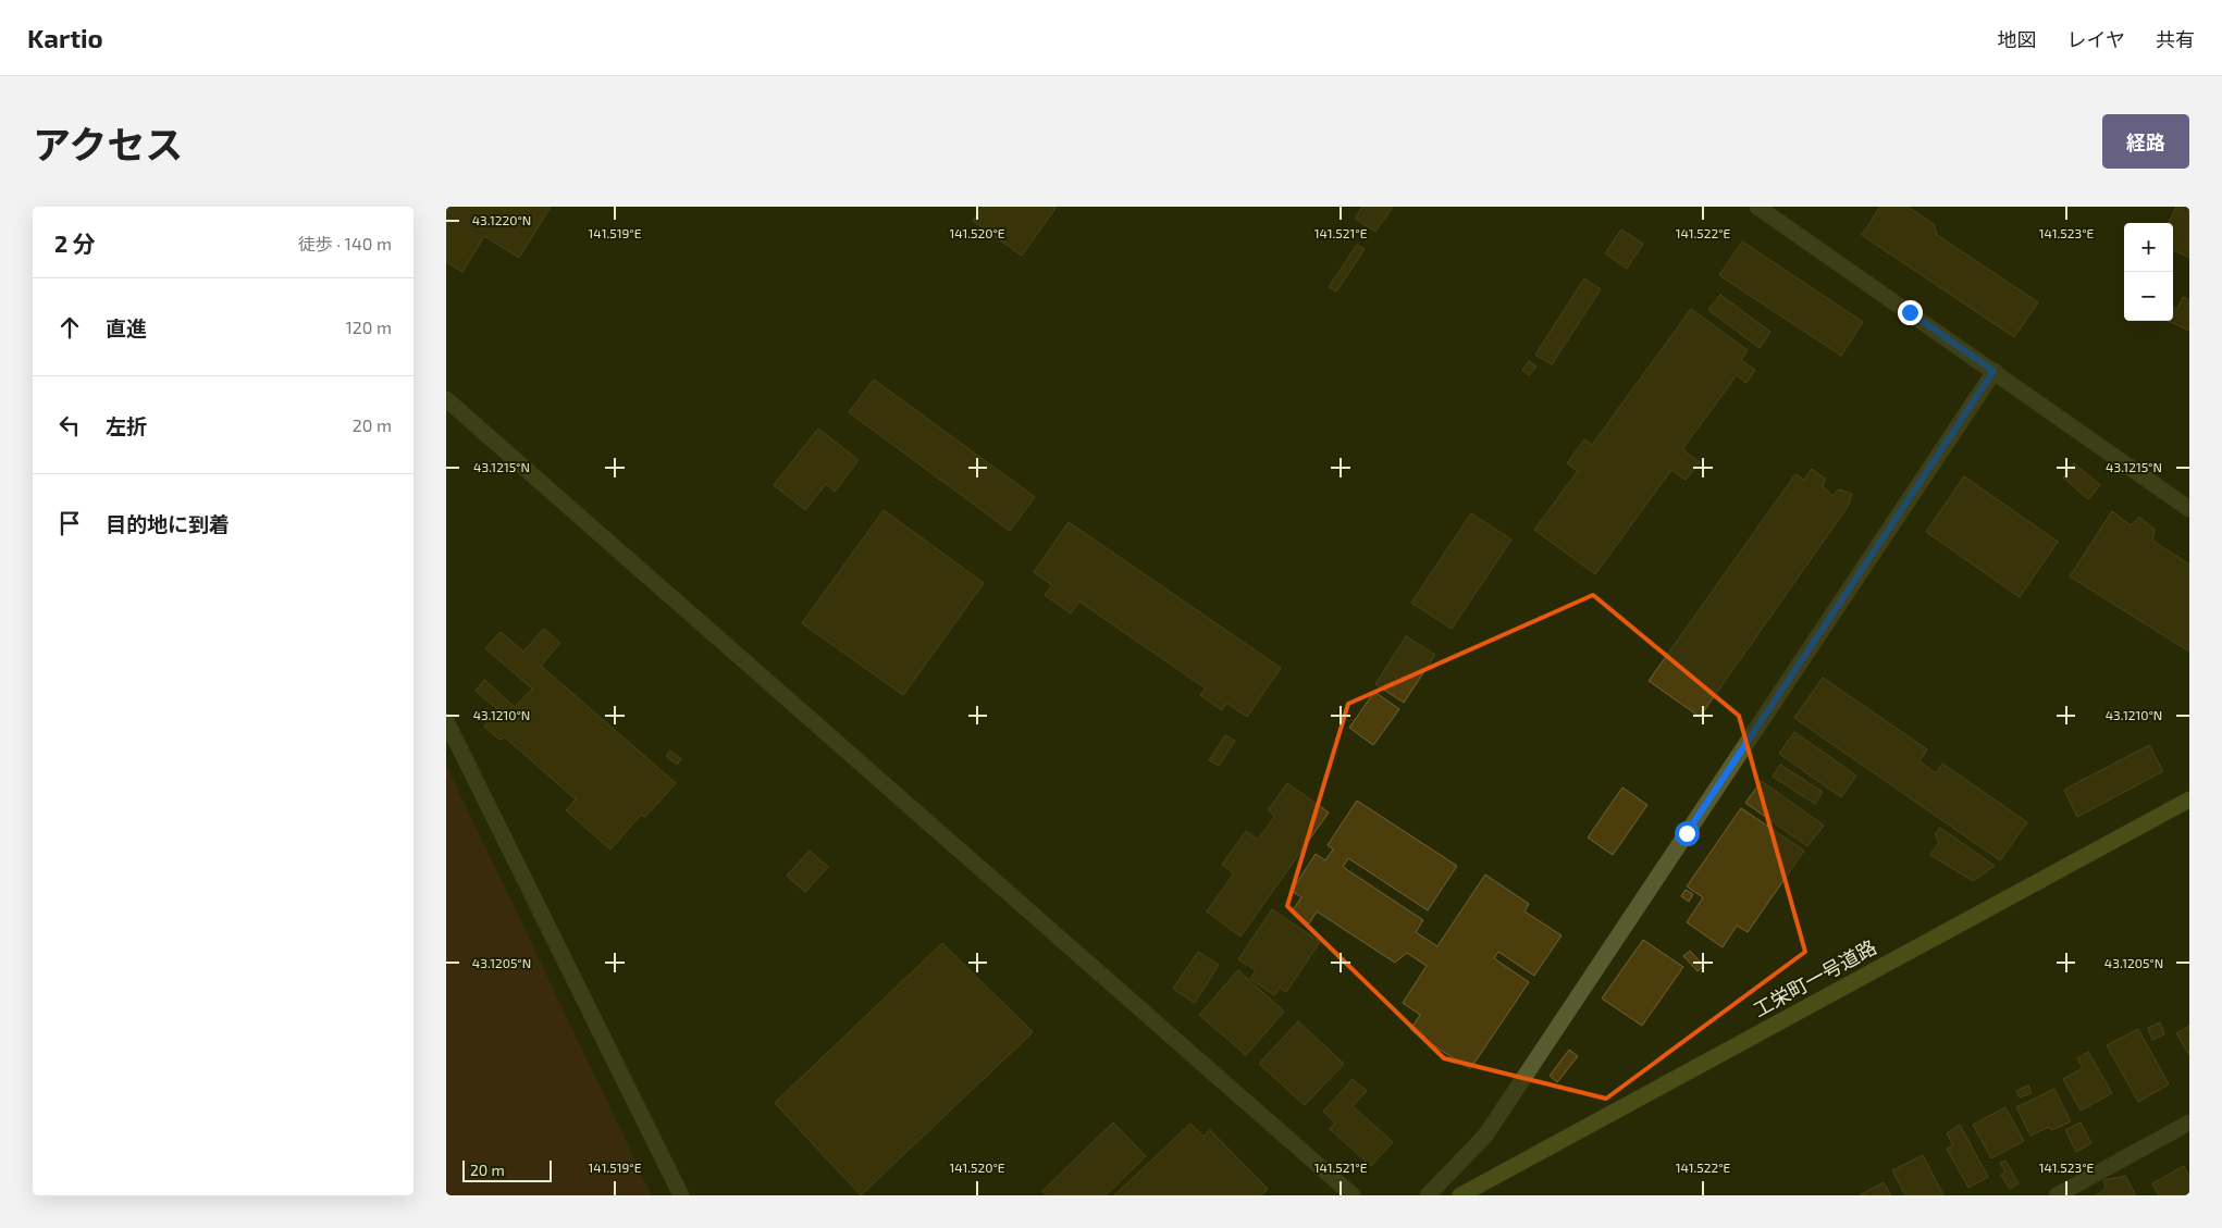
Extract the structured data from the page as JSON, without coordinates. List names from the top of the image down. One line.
{"streets":{"street":["工栄町一号道路"]},"scale_bar":"20 m","page":{"header":"Kartio","nav":["地図","レイヤ","共有"],"title":"アクセス","buttons":"経路","heading":["2 分","徒歩 · 140 m"],"map_buttons":["+","−"],"list":[["直進","120 m"],["左折","20 m"],"目的地に到着"],"scale":"20 m"},"coordinates":["43.1220°N","141.519°E","141.520°E","141.521°E","141.522°E","141.523°E","43.1215°N","43.1210°N","43.1205°N"]}
